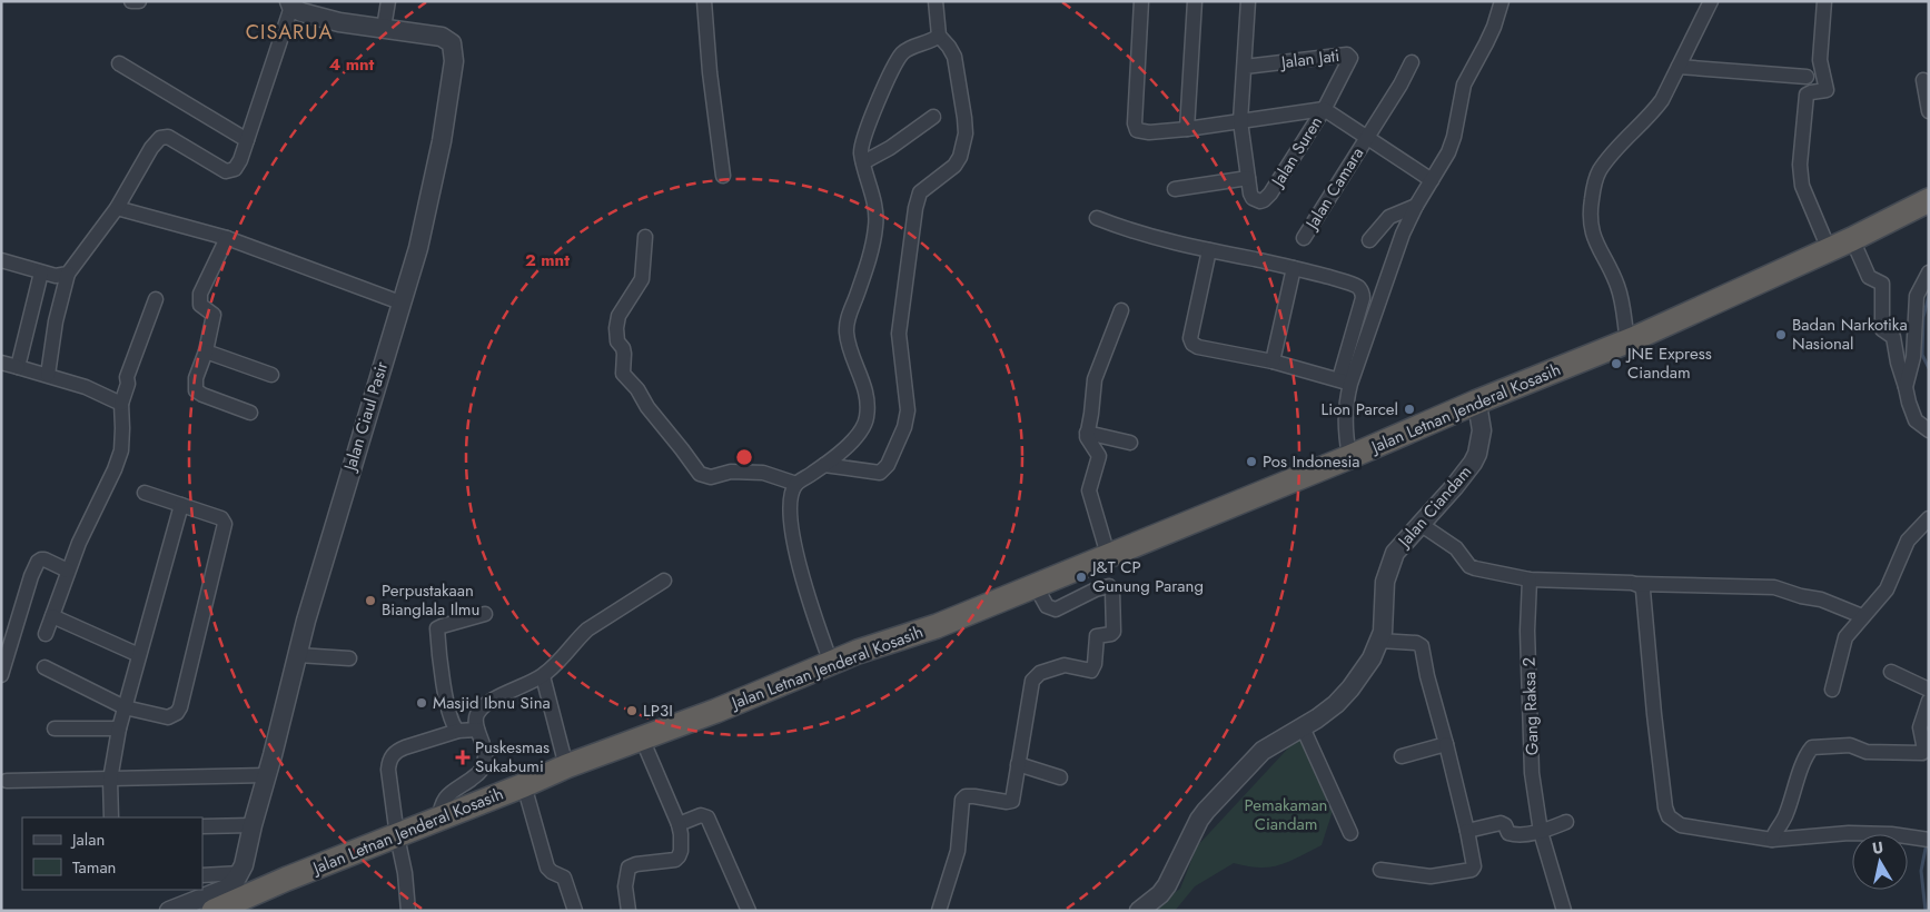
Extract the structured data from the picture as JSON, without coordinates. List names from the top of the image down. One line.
{"streets":{"highway":["Jalan Letnan Jenderal Kosasih"],"street":["Jalan Jati","Jalan Suren","Jalan Camara","Jalan Ciaul Pasir","Jalan Ciandam","Gang Raksa 2"]},"crossings":[["Jalan Jati","Jalan Suren"],["Jalan Letnan Jenderal Kosasih","Jalan Ciandam"]],"districts":["CISARUA"],"parks":["Pemakaman Ciandam"],"places":{"other":["Badan Narkotika Nasional","JNE Express Ciandam","Lion Parcel","Pos Indonesia","J&T CP Gunung Parang","Perpustakaan Bianglala Ilmu","Masjid Ibnu Sina","LP3I"],"health":["Puskesmas Sukabumi"]},"legend":["Jalan","Taman"],"north":"top","rings":["4 mnt","2 mnt"]}
